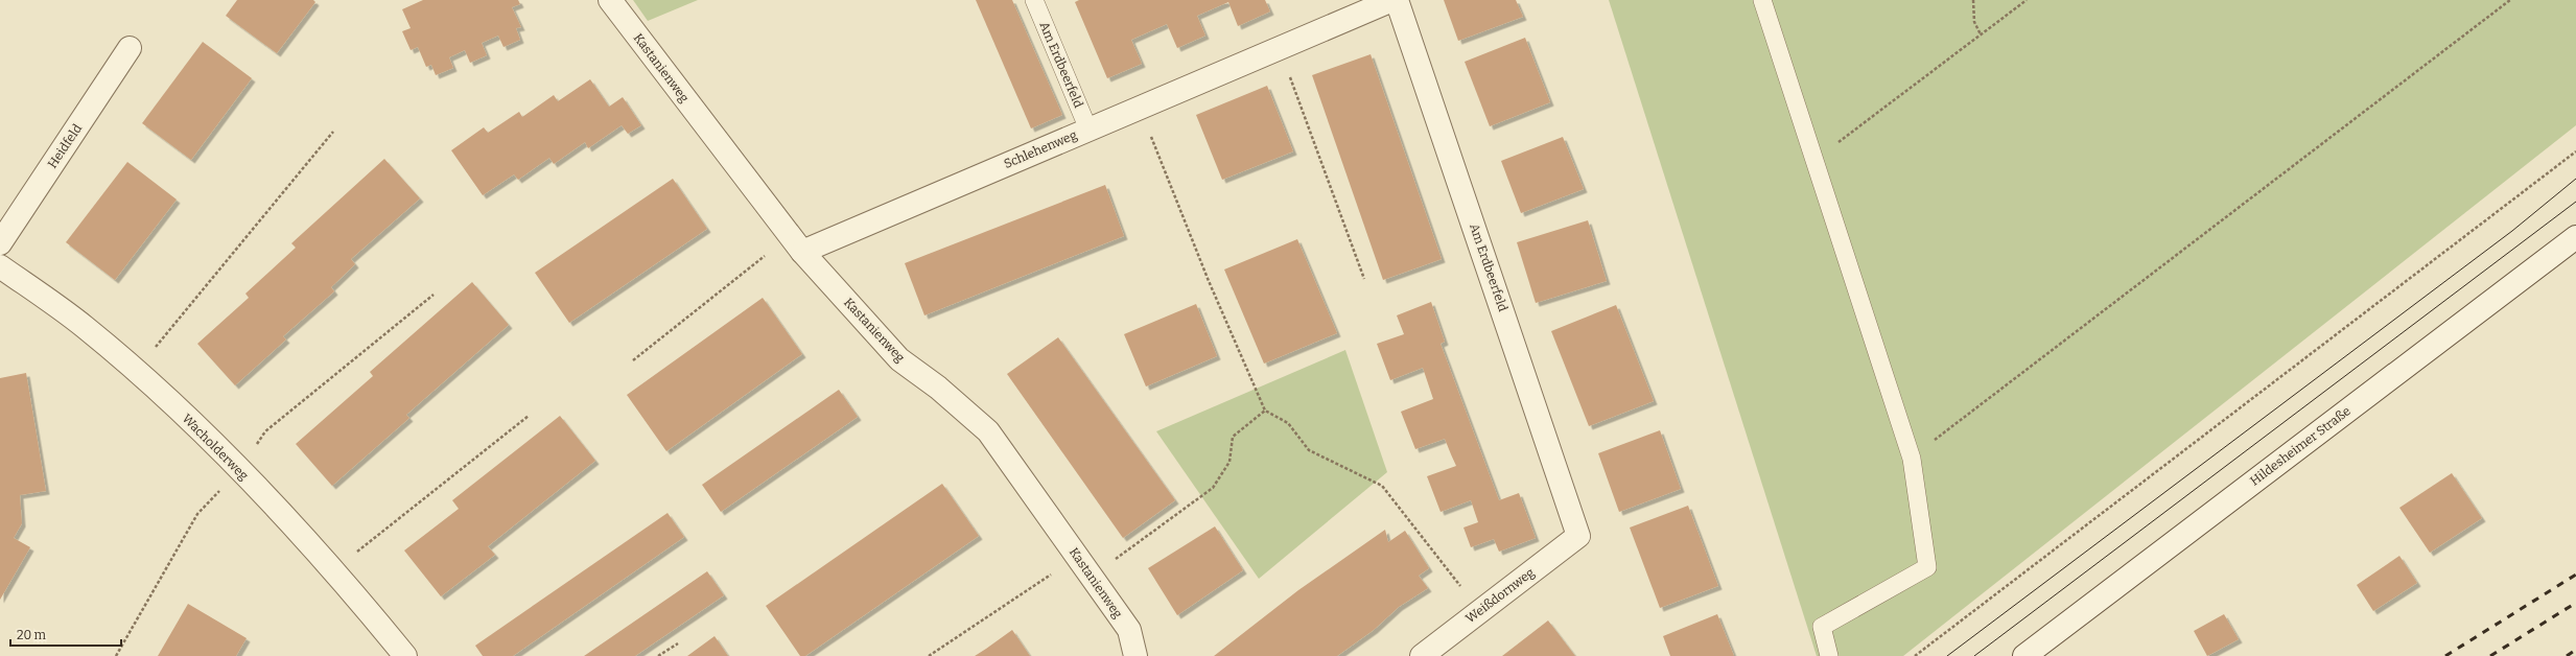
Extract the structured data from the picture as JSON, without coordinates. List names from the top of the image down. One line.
{"streets":{"street":["Am Erdbeerfeld","Kastanienweg","Heidfeld","Schlehenweg","Hildesheimer Straße","Wacholderweg","Weißdornweg"]},"crossings":[["Am Erdbeerfeld","Schlehenweg"],["Am Erdbeerfeld","Weißdornweg"],["Kastanienweg","Schlehenweg"]],"scale_bar":"20 m"}
